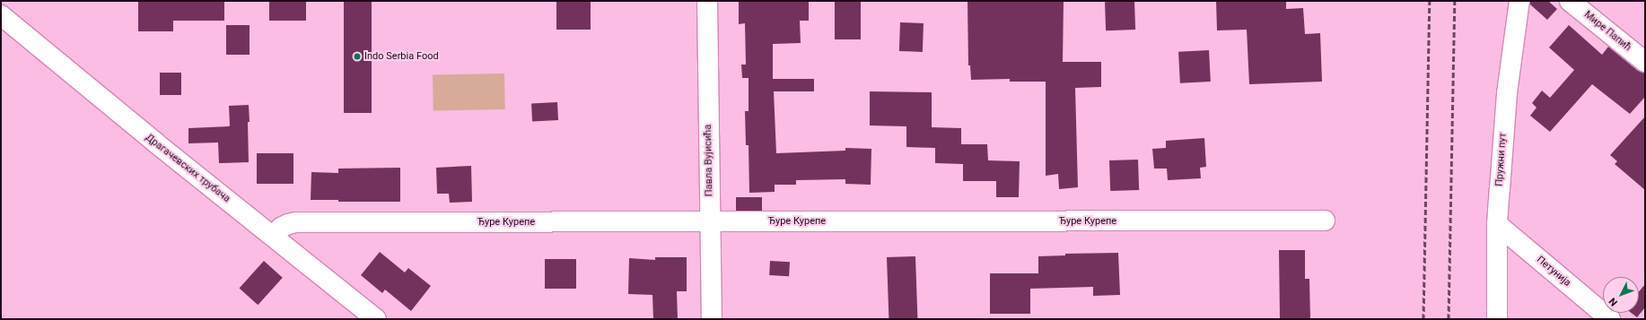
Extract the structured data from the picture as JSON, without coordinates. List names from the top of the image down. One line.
{"streets":{"street":["Мире Папић","Пружни пут","Павла Вујисића","Драгачевских трубача","Ђуре Курепе","Петунија"]},"crossings":[["Пружни пут","Петунија"],["Павла Вујисића","Ђуре Курепе"],["Драгачевских трубача","Ђуре Курепе"]],"places":["Indo Serbia Food"],"north":"bottom left"}
